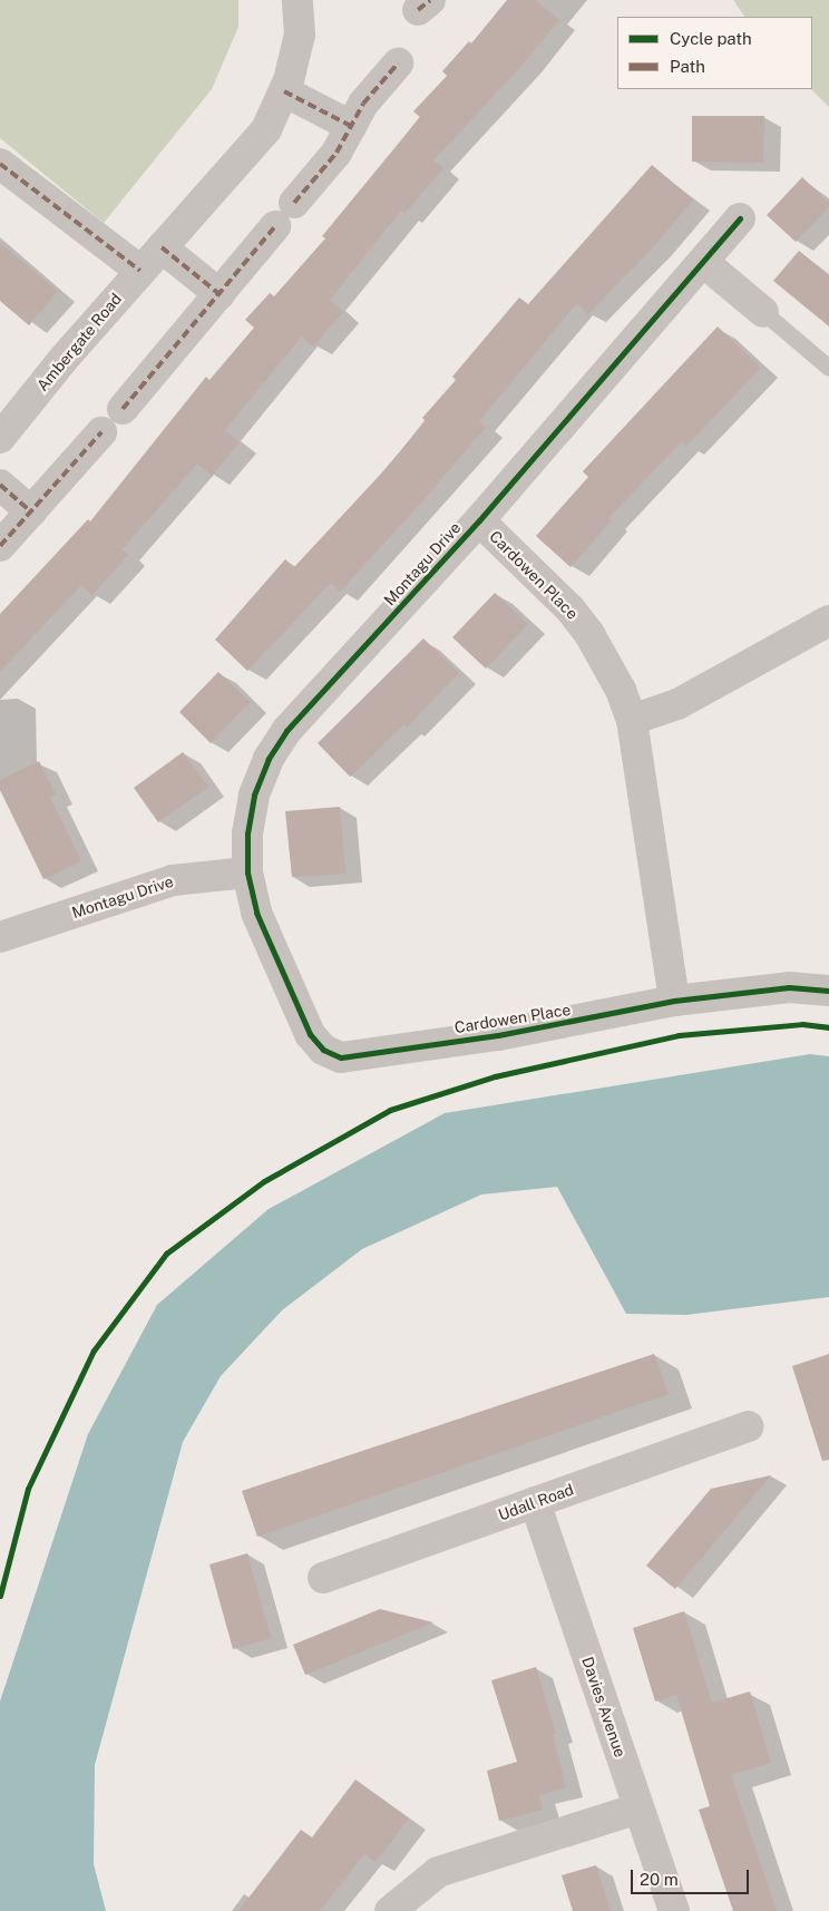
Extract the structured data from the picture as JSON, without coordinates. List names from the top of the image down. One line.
{"streets":{"street":["Ambergate Road","Montagu Drive","Cardowen Place","Udall Road","Davies Avenue"]},"crossings":[["Montagu Drive","Cardowen Place"],["Udall Road","Davies Avenue"]],"legend":["Cycle path","Path"],"scale_bar":"20 m"}
